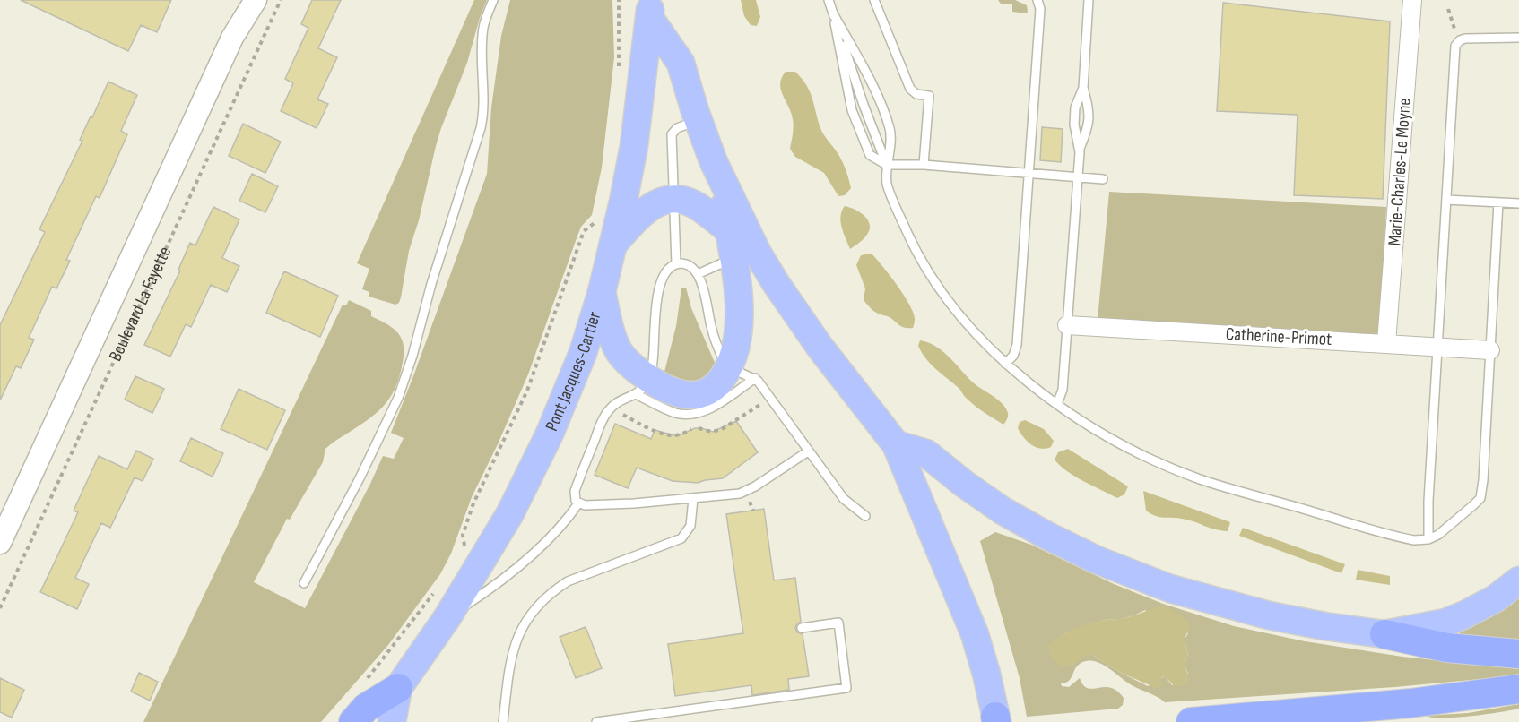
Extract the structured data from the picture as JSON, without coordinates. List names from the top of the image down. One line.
{"streets":{"main road":["Pont Jacques-Cartier"],"street":["Marie-Charles-Le Moyne","Boulevard La Fayette","Catherine-Primot"]},"crossings":[["Marie-Charles-Le Moyne","Catherine-Primot"]]}
